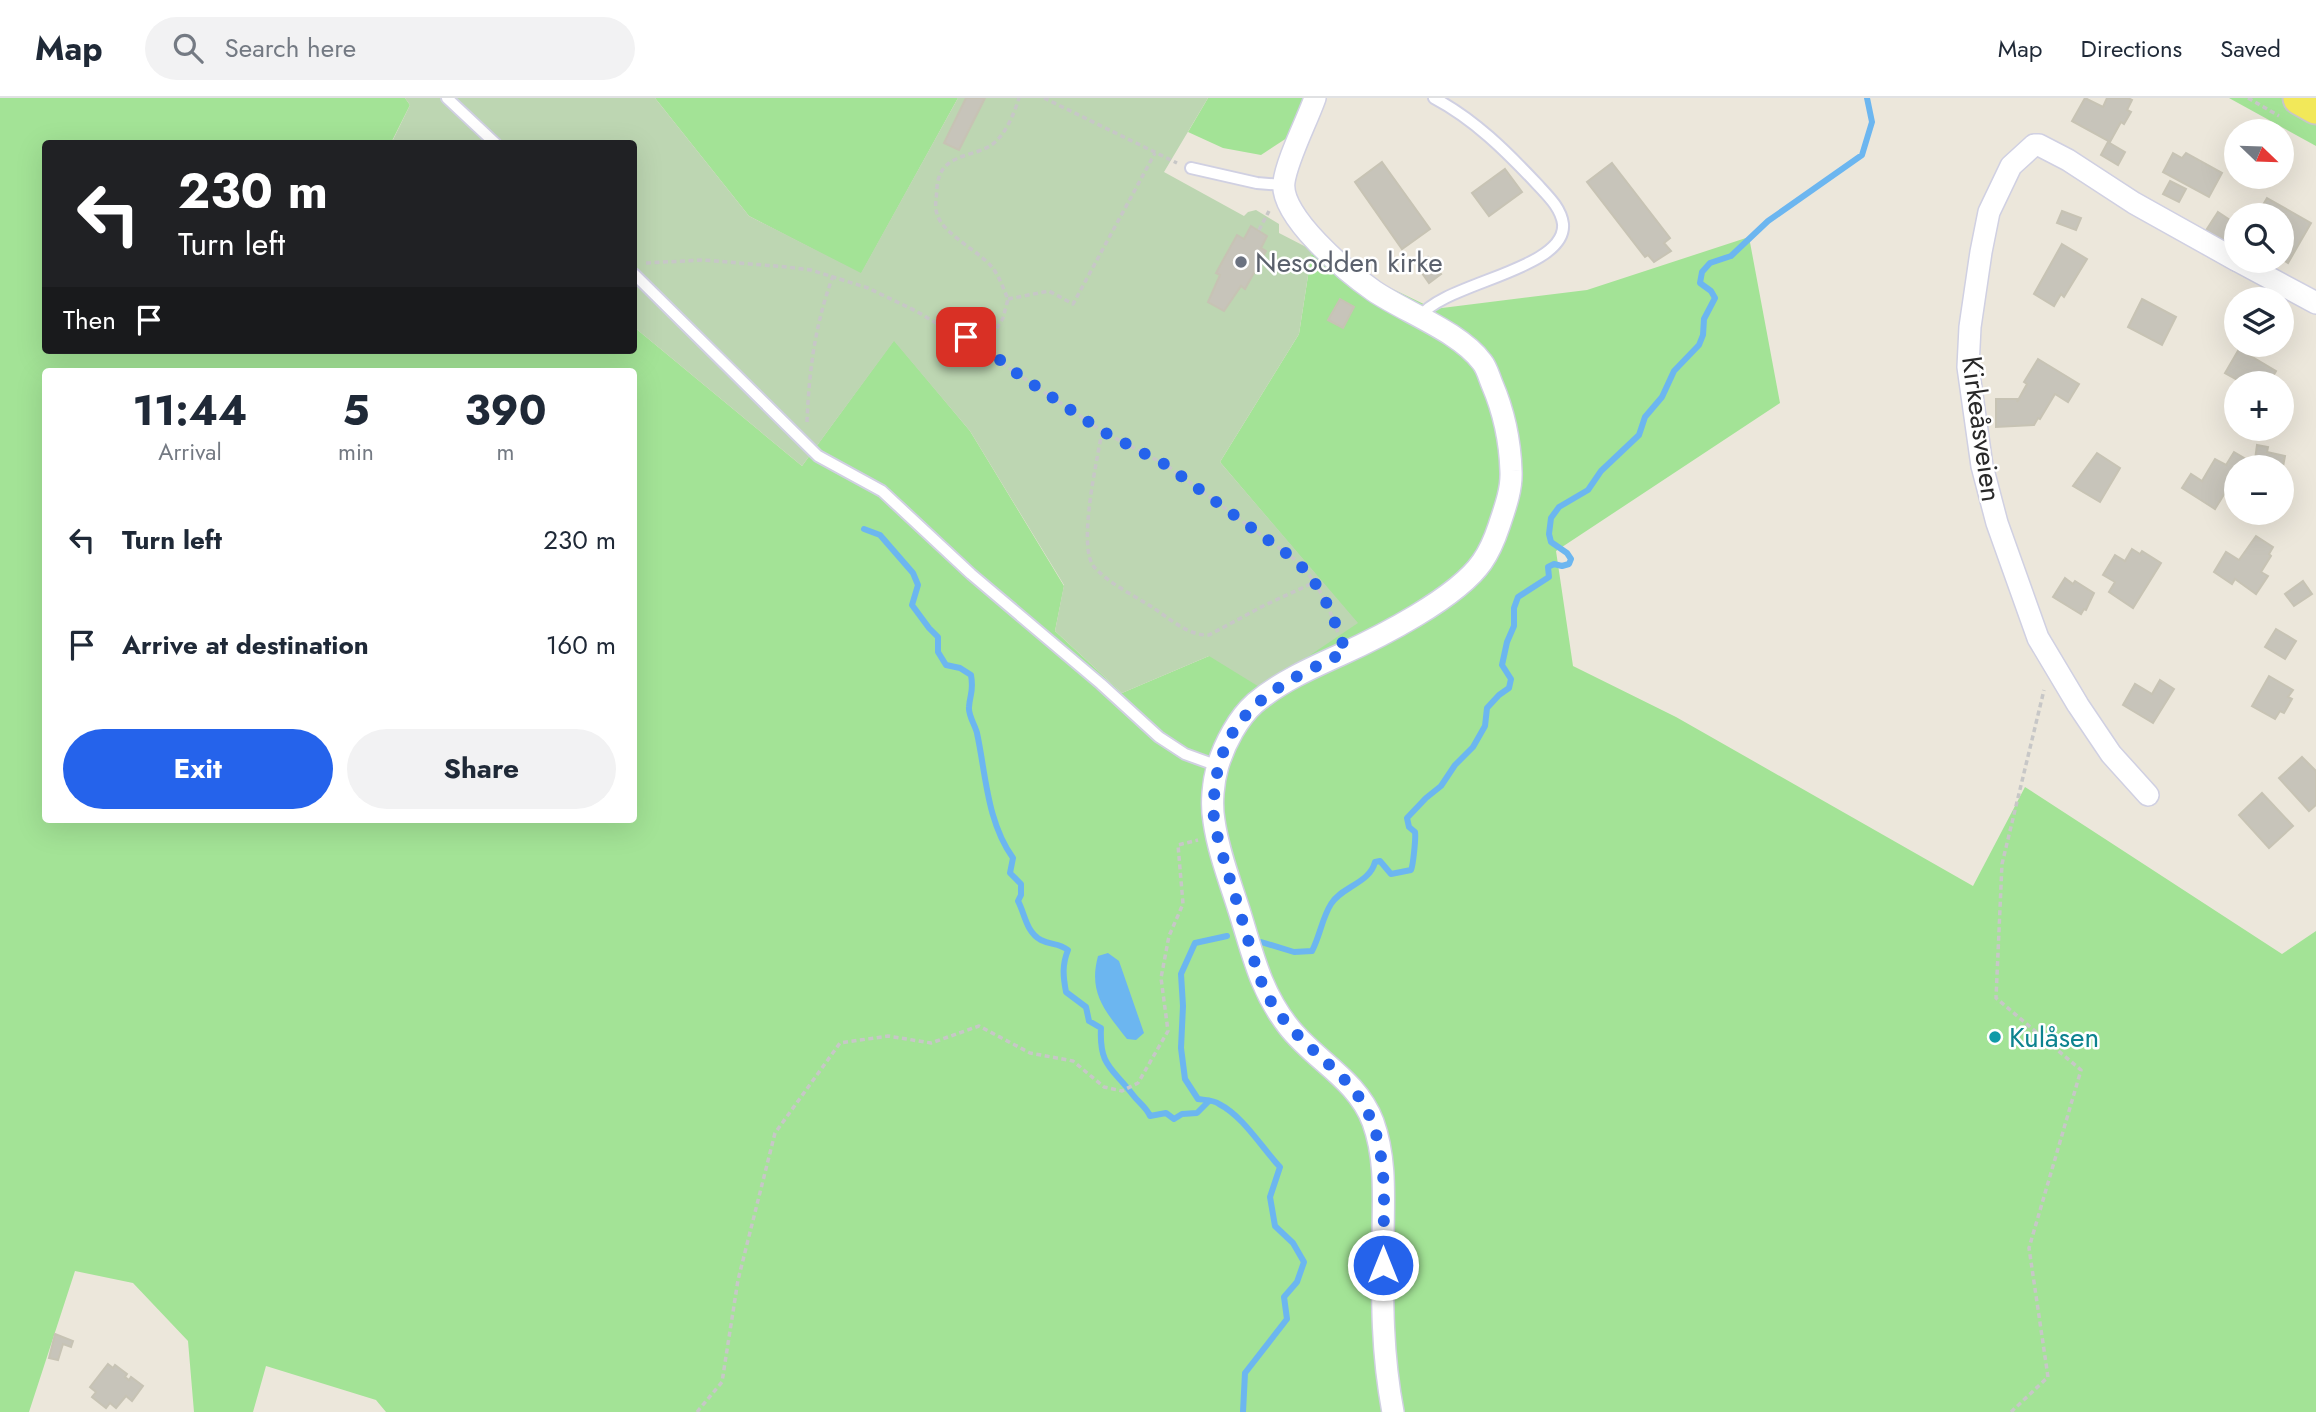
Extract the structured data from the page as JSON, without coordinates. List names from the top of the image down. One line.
{"streets":{"street":["Kirkeåsveien"]},"places":["Nesodden kirke","Kulåsen"],"north":"bottom right","page":{"header":"Map","search":"Search here","nav":["Map","Directions","Saved"],"map_buttons":["+","−"],"turn":["230 m","Turn left"],"then":"Then","eta":["11:44","Arrival","5","min","390","m"],"list":[{"name":"Turn left","value":"230 m"},{"name":"Arrive at destination","value":"160 m"}],"buttons":["Exit","Share"]}}
